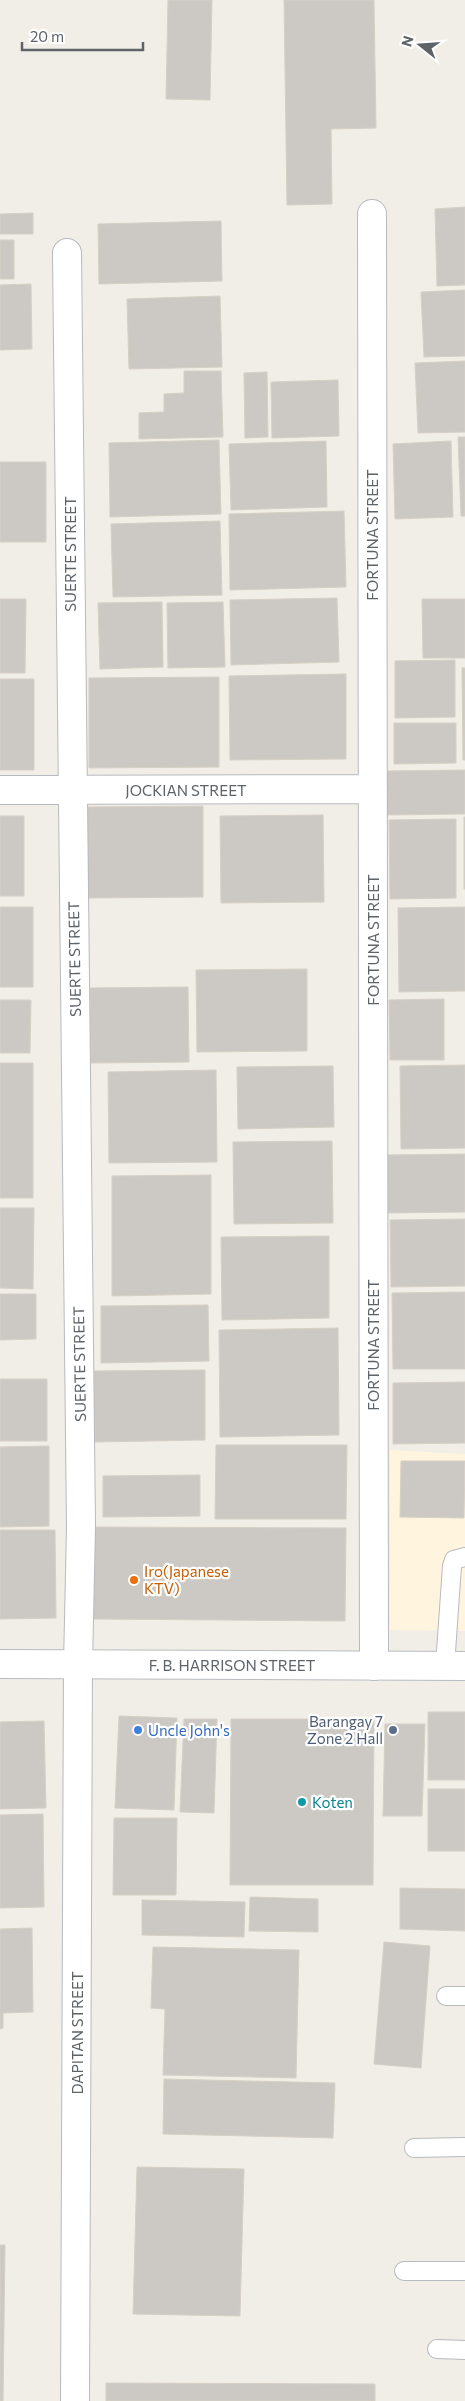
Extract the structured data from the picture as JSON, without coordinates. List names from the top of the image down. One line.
{"streets":{"street":["FORTUNA STREET","SUERTE STREET","JOCKIAN STREET","F. B. HARRISON STREET","DAPITAN STREET"]},"crossings":[["FORTUNA STREET","JOCKIAN STREET"],["FORTUNA STREET","F. B. HARRISON STREET"],["SUERTE STREET","JOCKIAN STREET"],["SUERTE STREET","F. B. HARRISON STREET"],["SUERTE STREET","DAPITAN STREET"],["F. B. HARRISON STREET","DAPITAN STREET"]],"places":["Iro(Japanese KTV)","Uncle John's","Barangay 7 Zone 2 Hall","Koten"],"scale_bar":"20 m","north":"left"}
